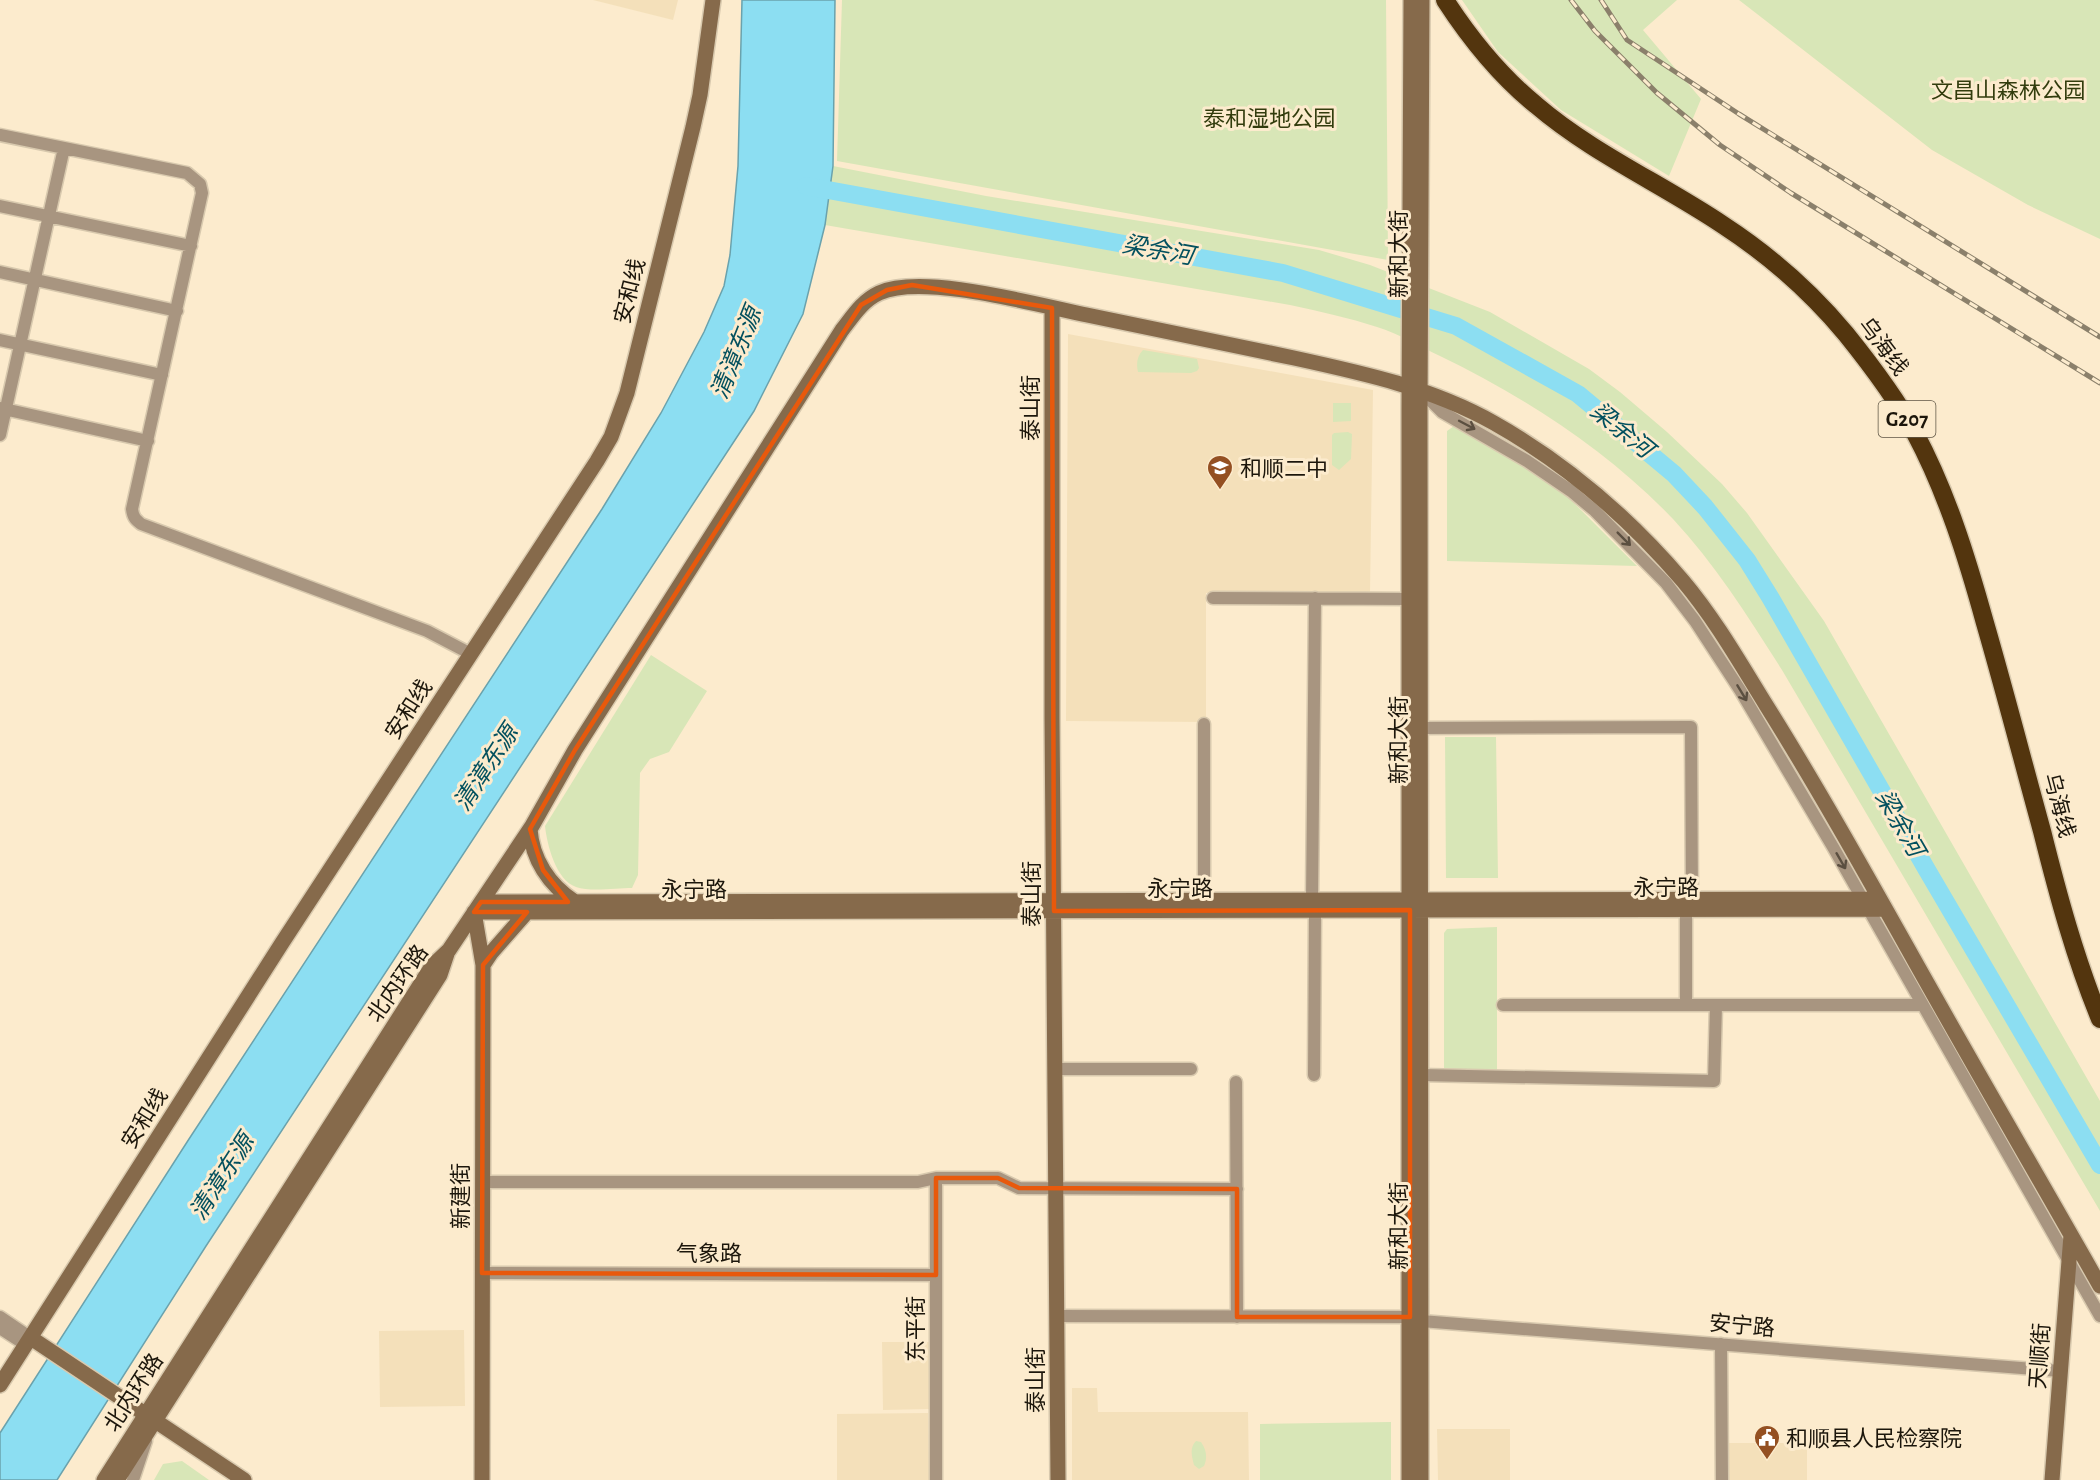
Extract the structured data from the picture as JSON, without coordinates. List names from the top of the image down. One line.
{"streets":{"highway":["乌海线","G207"],"main road":["新和大街","安和线","泰山街","永宁路","北内环路","新建街","天顺街"],"street":["气象路","安宁路","东平街"]},"crossings":[["新和大街","永宁路"],["新和大街","北内环路"],["新和大街","安宁路"],["泰山街","永宁路"],["泰山街","北内环路"],["泰山街","安宁路"],["永宁路","北内环路"],["永宁路","新建街"],["北内环路","新建街"],["北内环路","天顺街"],["新建街","气象路"],["气象路","东平街"],["安宁路","天顺街"]],"water":["梁余河","清漳东源"],"parks":["文昌山森林公园","泰和湿地公园"],"places":{"school or university":["和顺二中"],"public building":["和顺县人民检察院"]}}
